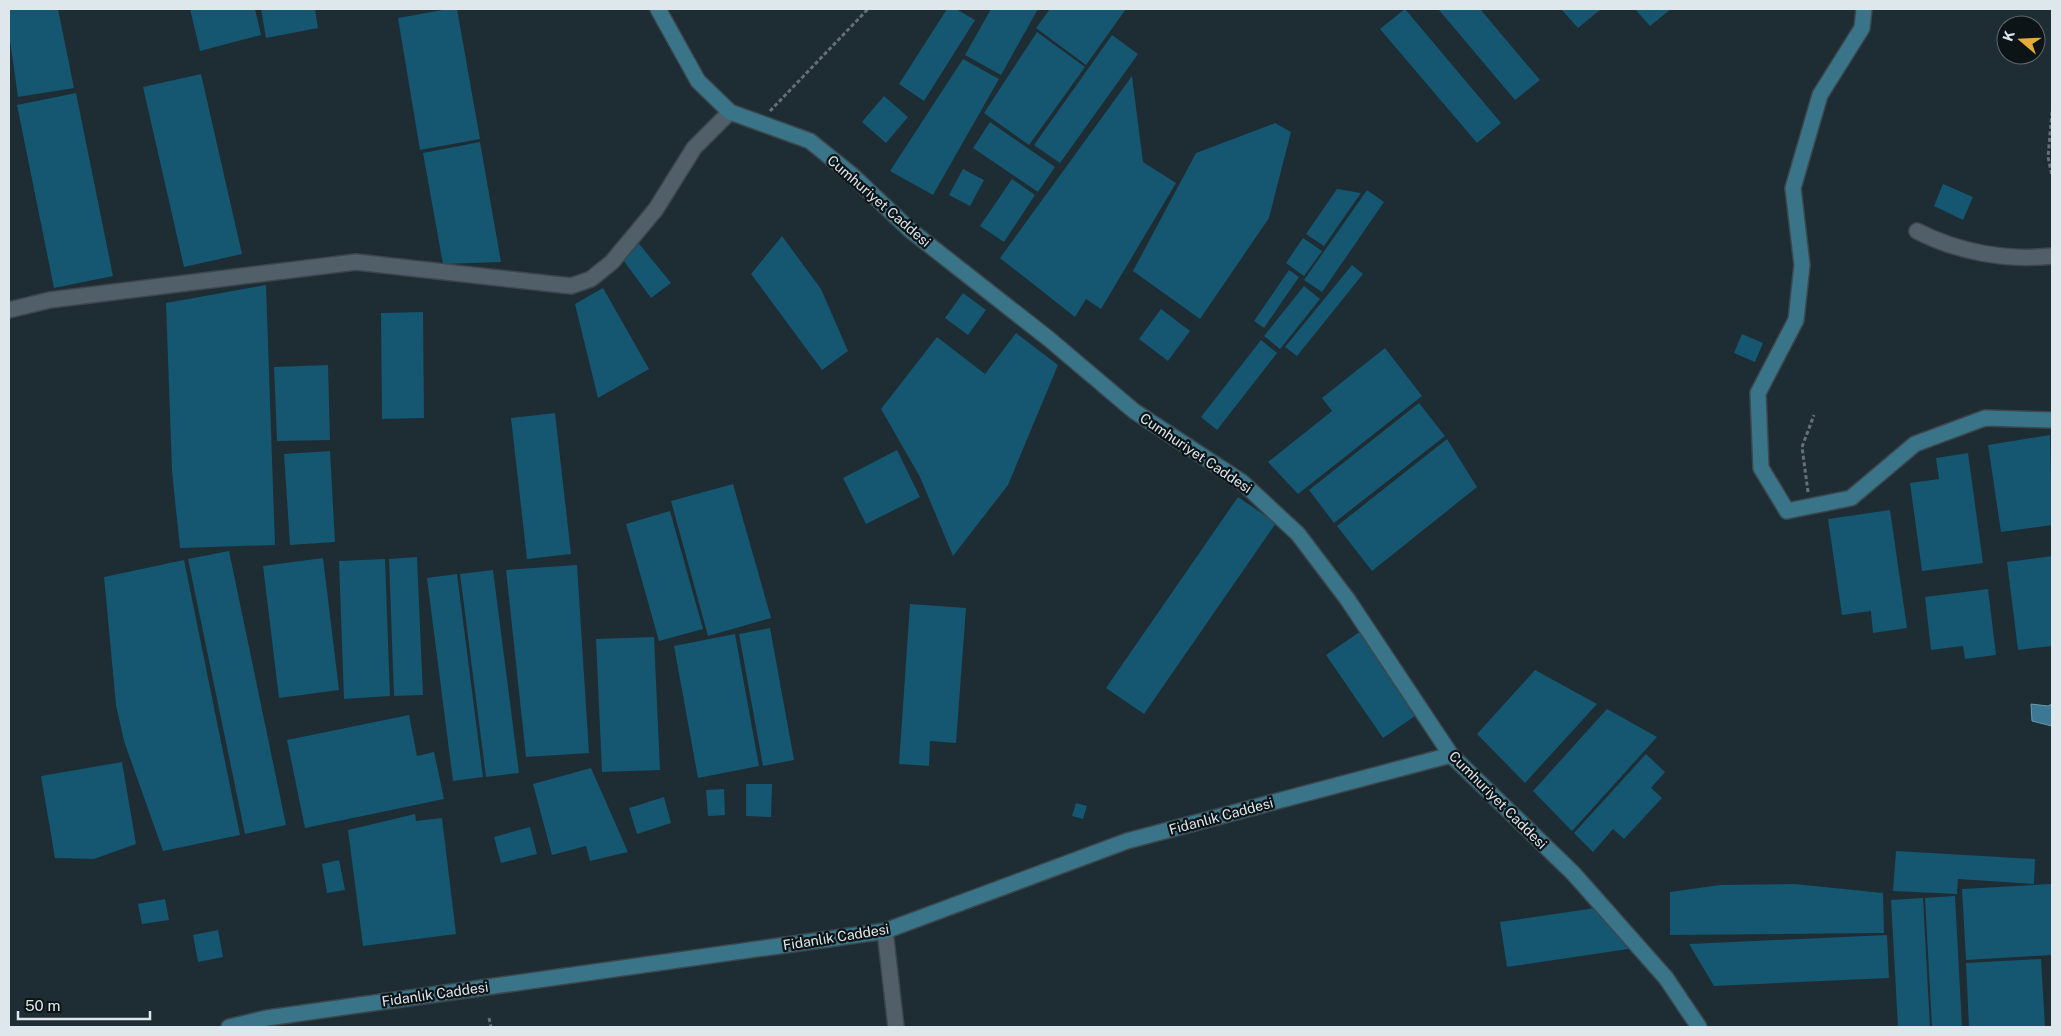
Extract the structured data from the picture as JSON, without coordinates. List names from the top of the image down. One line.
{"streets":{"street":["Cumhuriyet Caddesi","Fidanlık Caddesi"]},"crossings":[["Cumhuriyet Caddesi","Fidanlık Caddesi"]],"scale_bar":"50 m","north":"left"}
